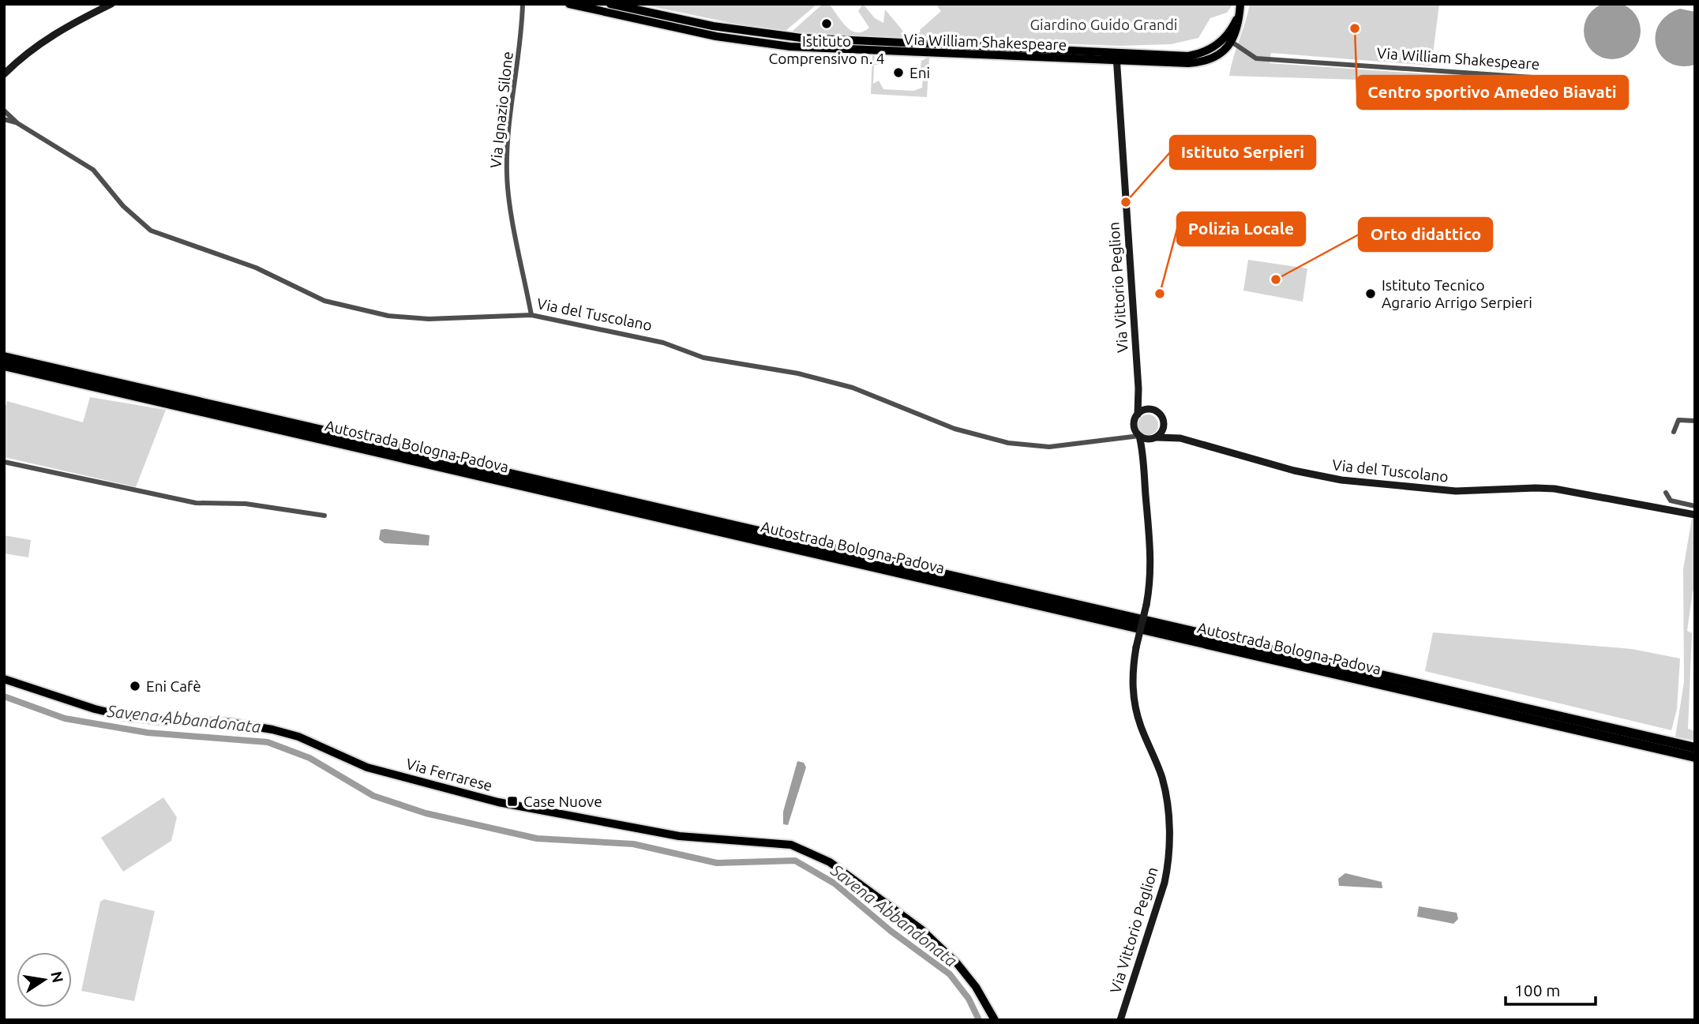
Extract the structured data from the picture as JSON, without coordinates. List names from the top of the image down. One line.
{"streets":{"highway":["Autostrada Bologna-Padova"],"main road":["Via William Shakespeare","Via Vittorio Peglion","Via del Tuscolano","Via Ferrarese"],"street":["Via Ignazio Silone"]},"crossings":[["Via William Shakespeare","Via Vittorio Peglion"],["Via Ignazio Silone","Via del Tuscolano"],["Via Vittorio Peglion","Via del Tuscolano"]],"water":["Savena Abbandonata"],"parks":["Giardino Guido Grandi"],"places":{"other":["Istituto Comprensivo n. 4","Centro sportivo Amedeo Biavati","Eni","Istituto Serpieri","Orto didattico","Polizia Locale","Istituto Tecnico Agrario Arrigo Serpieri","Eni Cafè"],"transit":["Case Nuove"]},"scale_bar":"100 m","north":"right"}
